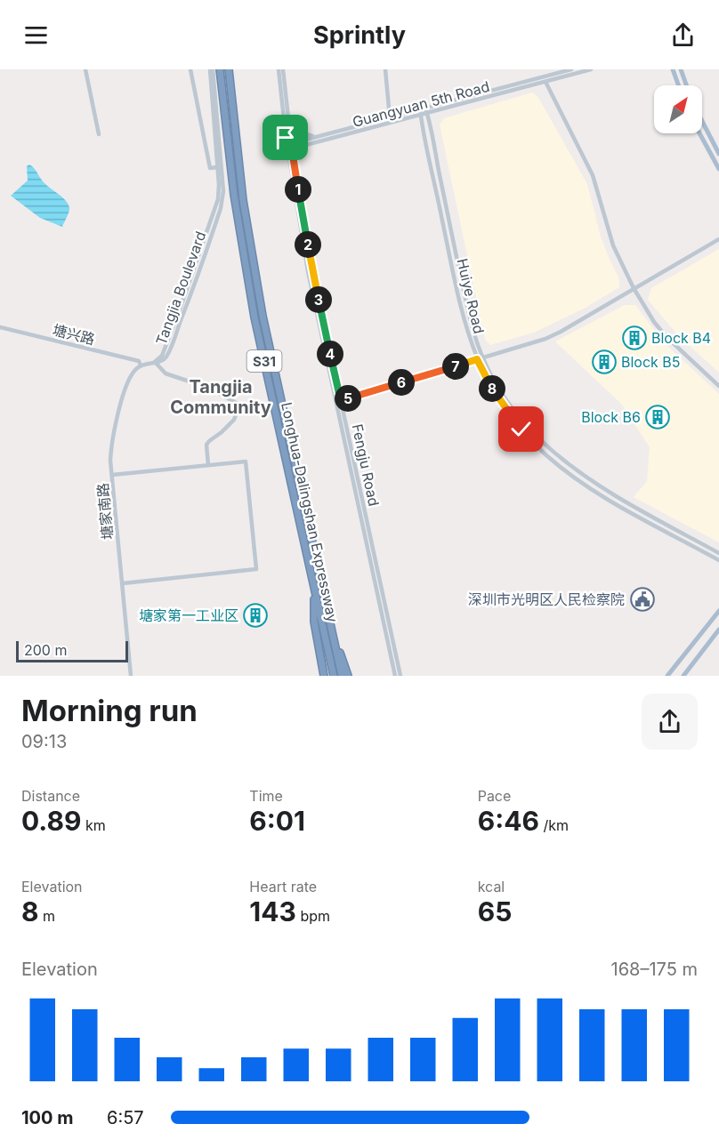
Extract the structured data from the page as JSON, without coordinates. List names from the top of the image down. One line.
{"streets":{"highway":["S31","Longhua-Dalingshan Expressway"],"street":["Guangyuan 5th Road","Tangjia Boulevard","Huiye Road","塘兴路","Fengju Road","塘家南路"]},"crossings":[["Guangyuan 5th Road","Huiye Road"],["Guangyuan 5th Road","Fengju Road"],["塘兴路","塘家南路"]],"districts":["Tangjia Community"],"places":{"building":["Block B4","Block B5","Block B6","塘家第一工业区"],"public building":["深圳市光明区人民检察院"]},"scale_bar":"200 m","north":"top right","page":{"header":"Sprintly","pins":["1","2","3","4","7","6","8","5"],"scale":"200 m","heading":["Morning run","09:13"],"stats":[["Distance","0.89 km"],["Time","6:01"],["Pace","6:46 /km"],["Elevation","8 m"],["Heart rate","143 bpm"],["kcal","65"]],"chart":["Elevation","168–175 m"],"list":[{"name":"100 m","note":"6:57"}]}}
